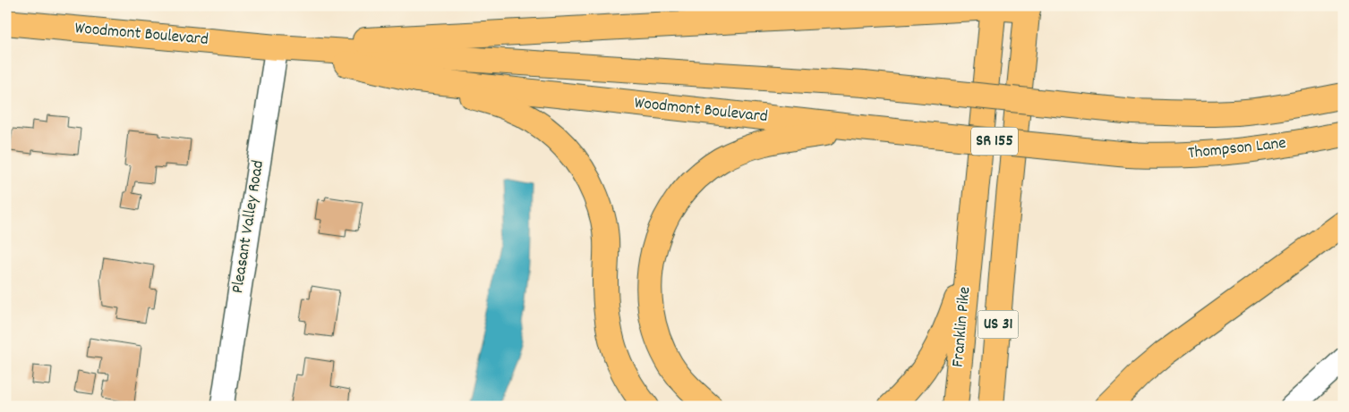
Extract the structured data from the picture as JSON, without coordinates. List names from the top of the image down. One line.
{"streets":{"main road":["Woodmont Boulevard","SR 155","Thompson Lane","US 31","Franklin Pike"],"street":["Pleasant Valley Road"]},"crossings":[["Woodmont Boulevard","Thompson Lane"],["Woodmont Boulevard","Pleasant Valley Road"],["US 31","Franklin Pike"]]}
